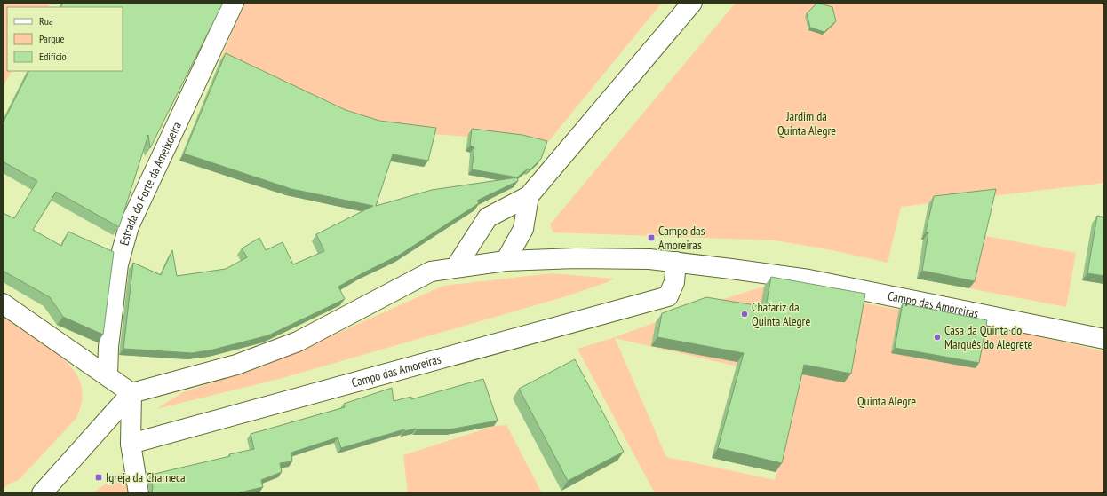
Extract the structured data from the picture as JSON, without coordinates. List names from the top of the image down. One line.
{"streets":{"street":["Estrada do Forte da Ameixoeira","Campo das Amoreiras"]},"parks":["Jardim da Quinta Alegre","Quinta Alegre"],"places":{"transit":["Campo das Amoreiras","Igreja da Charneca"],"other":["Chafariz da Quinta Alegre","Casa da Quinta do Marquês do Alegrete"]},"legend":["Rua","Parque","Edifício"]}
